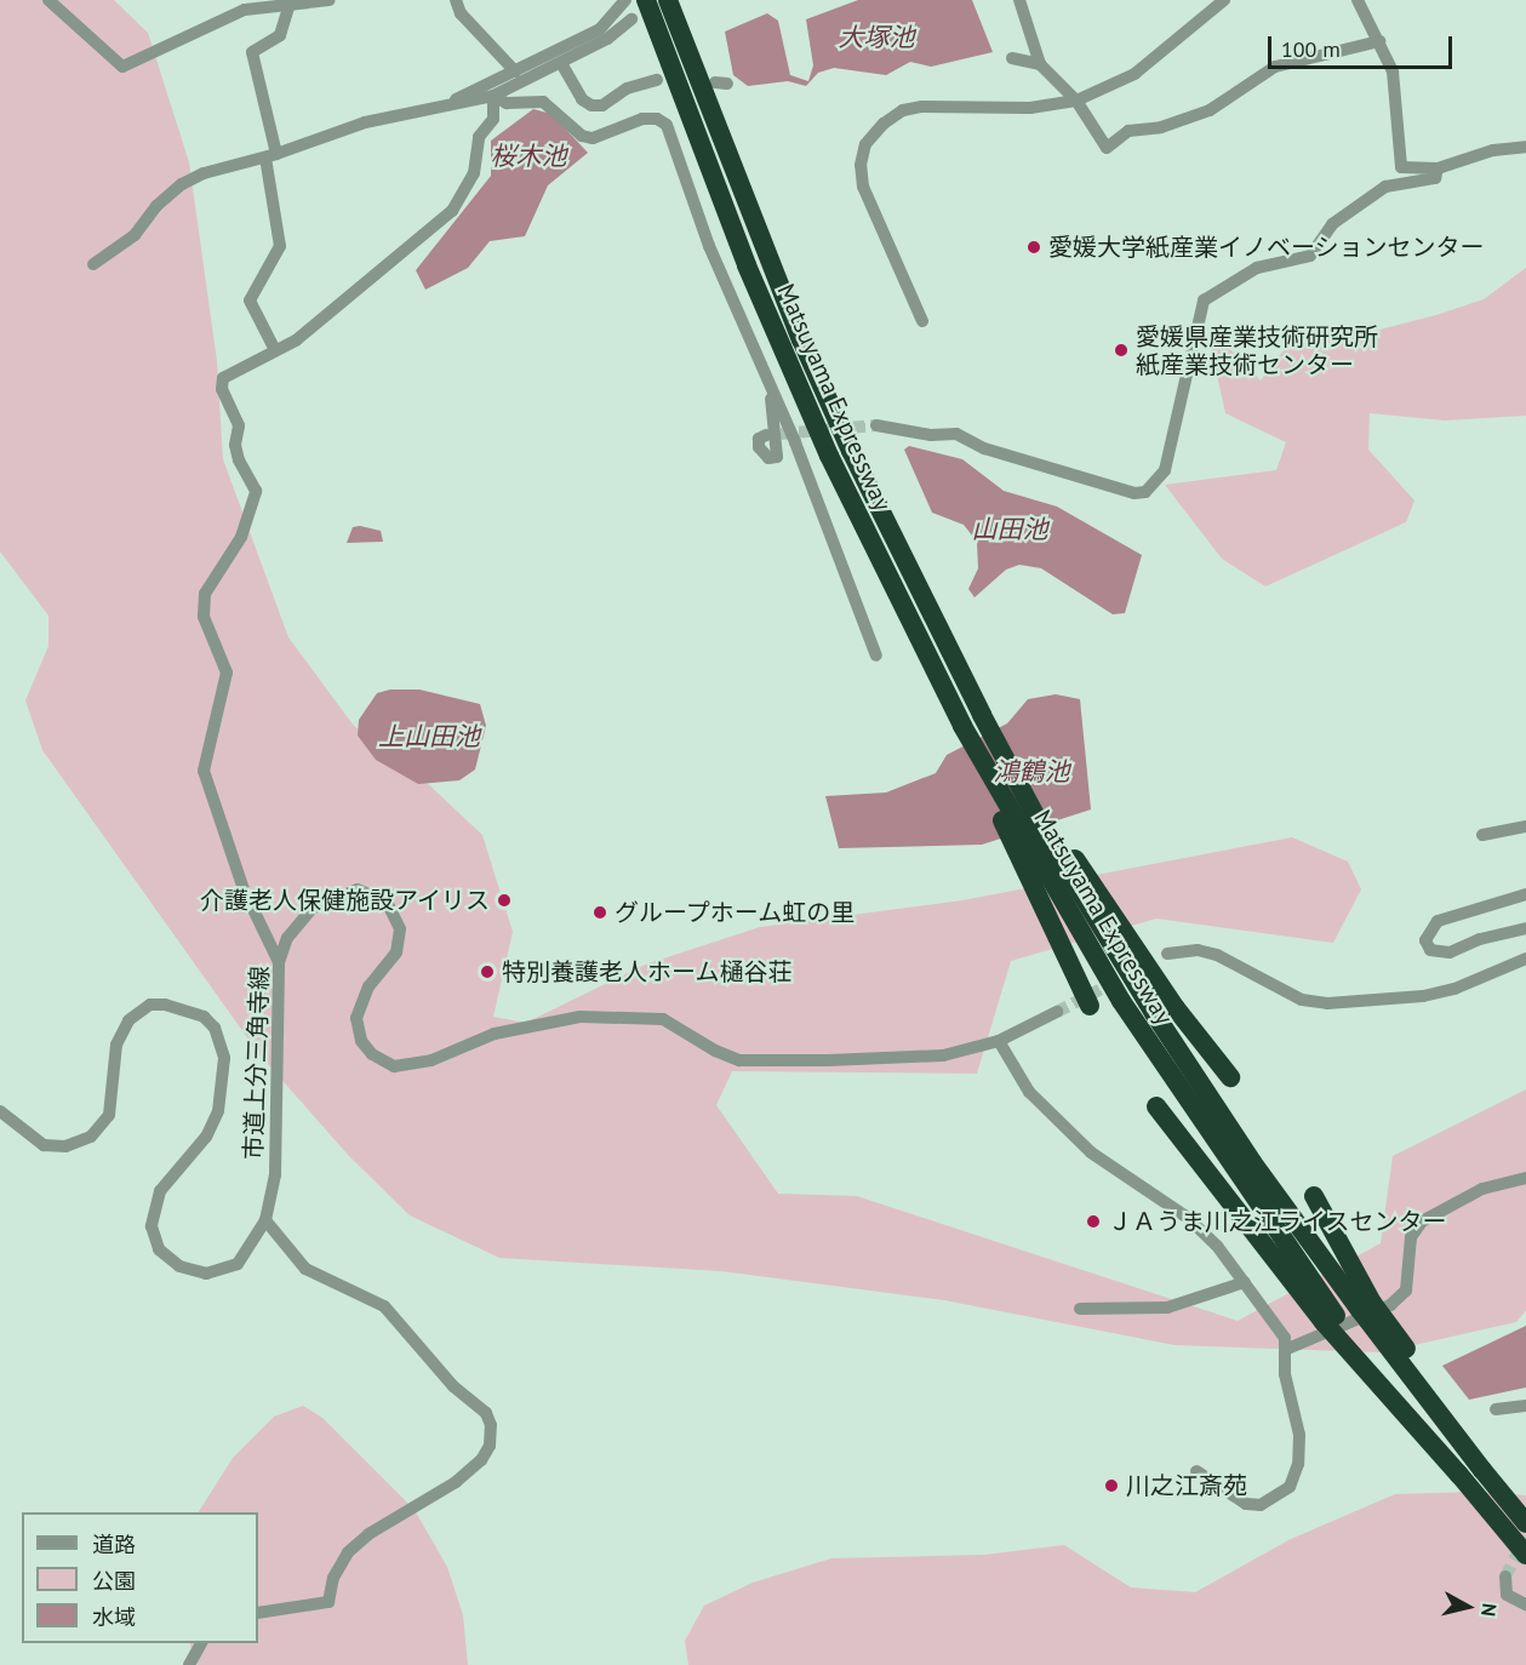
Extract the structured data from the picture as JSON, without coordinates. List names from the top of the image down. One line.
{"streets":{"highway":["Matsuyama Expressway"],"street":["市道上分三角寺線"]},"water":["大塚池","桜木池","山田池","上山田池","鴻鶴池"],"places":["愛媛大学紙産業イノベーションセンター","愛媛県産業技術研究所 紙産業技術センター","介護老人保健施設アイリス","グループホーム虹の里","特別養護老人ホーム樋谷荘","ＪＡうま川之江ライスセンター","川之江斎苑"],"legend":["道路","公園","水域"],"scale_bar":"100 m","north":"right"}
